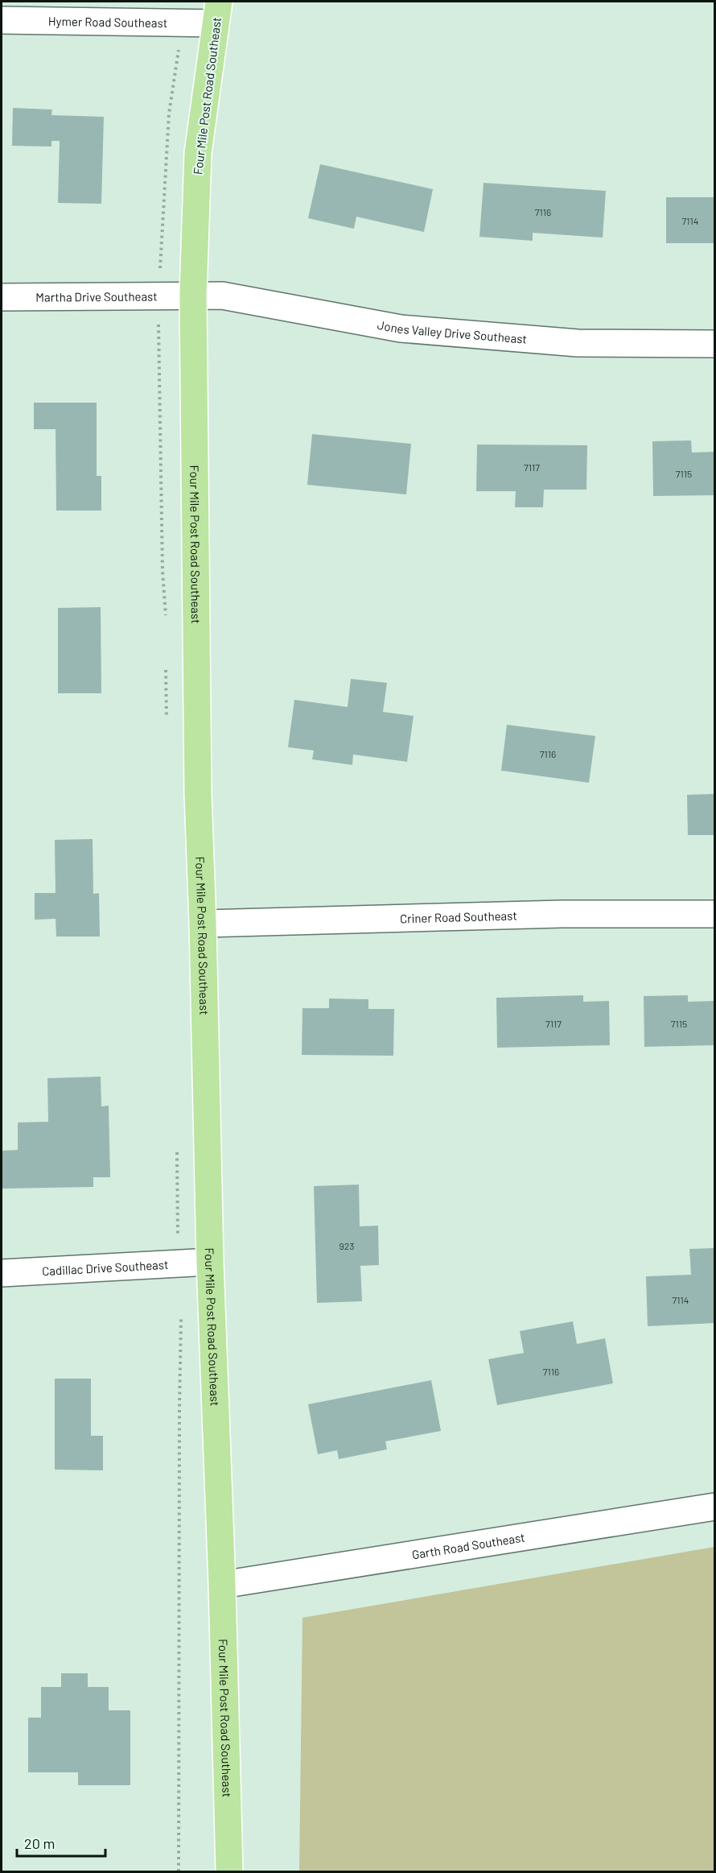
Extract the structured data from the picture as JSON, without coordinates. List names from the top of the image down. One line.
{"streets":{"main road":["Four Mile Post Road Southeast"],"street":["Hymer Road Southeast","Martha Drive Southeast","Jones Valley Drive Southeast","Criner Road Southeast","Cadillac Drive Southeast","Garth Road Southeast"]},"crossings":[["Hymer Road Southeast","Four Mile Post Road Southeast"],["Four Mile Post Road Southeast","Martha Drive Southeast"],["Four Mile Post Road Southeast","Jones Valley Drive Southeast"],["Four Mile Post Road Southeast","Criner Road Southeast"],["Four Mile Post Road Southeast","Cadillac Drive Southeast"],["Four Mile Post Road Southeast","Garth Road Southeast"],["Martha Drive Southeast","Jones Valley Drive Southeast"]],"house_numbers":["7116","7114","7117","7115","7116","7117","7115","923","7114","7116"],"scale_bar":"20 m"}
